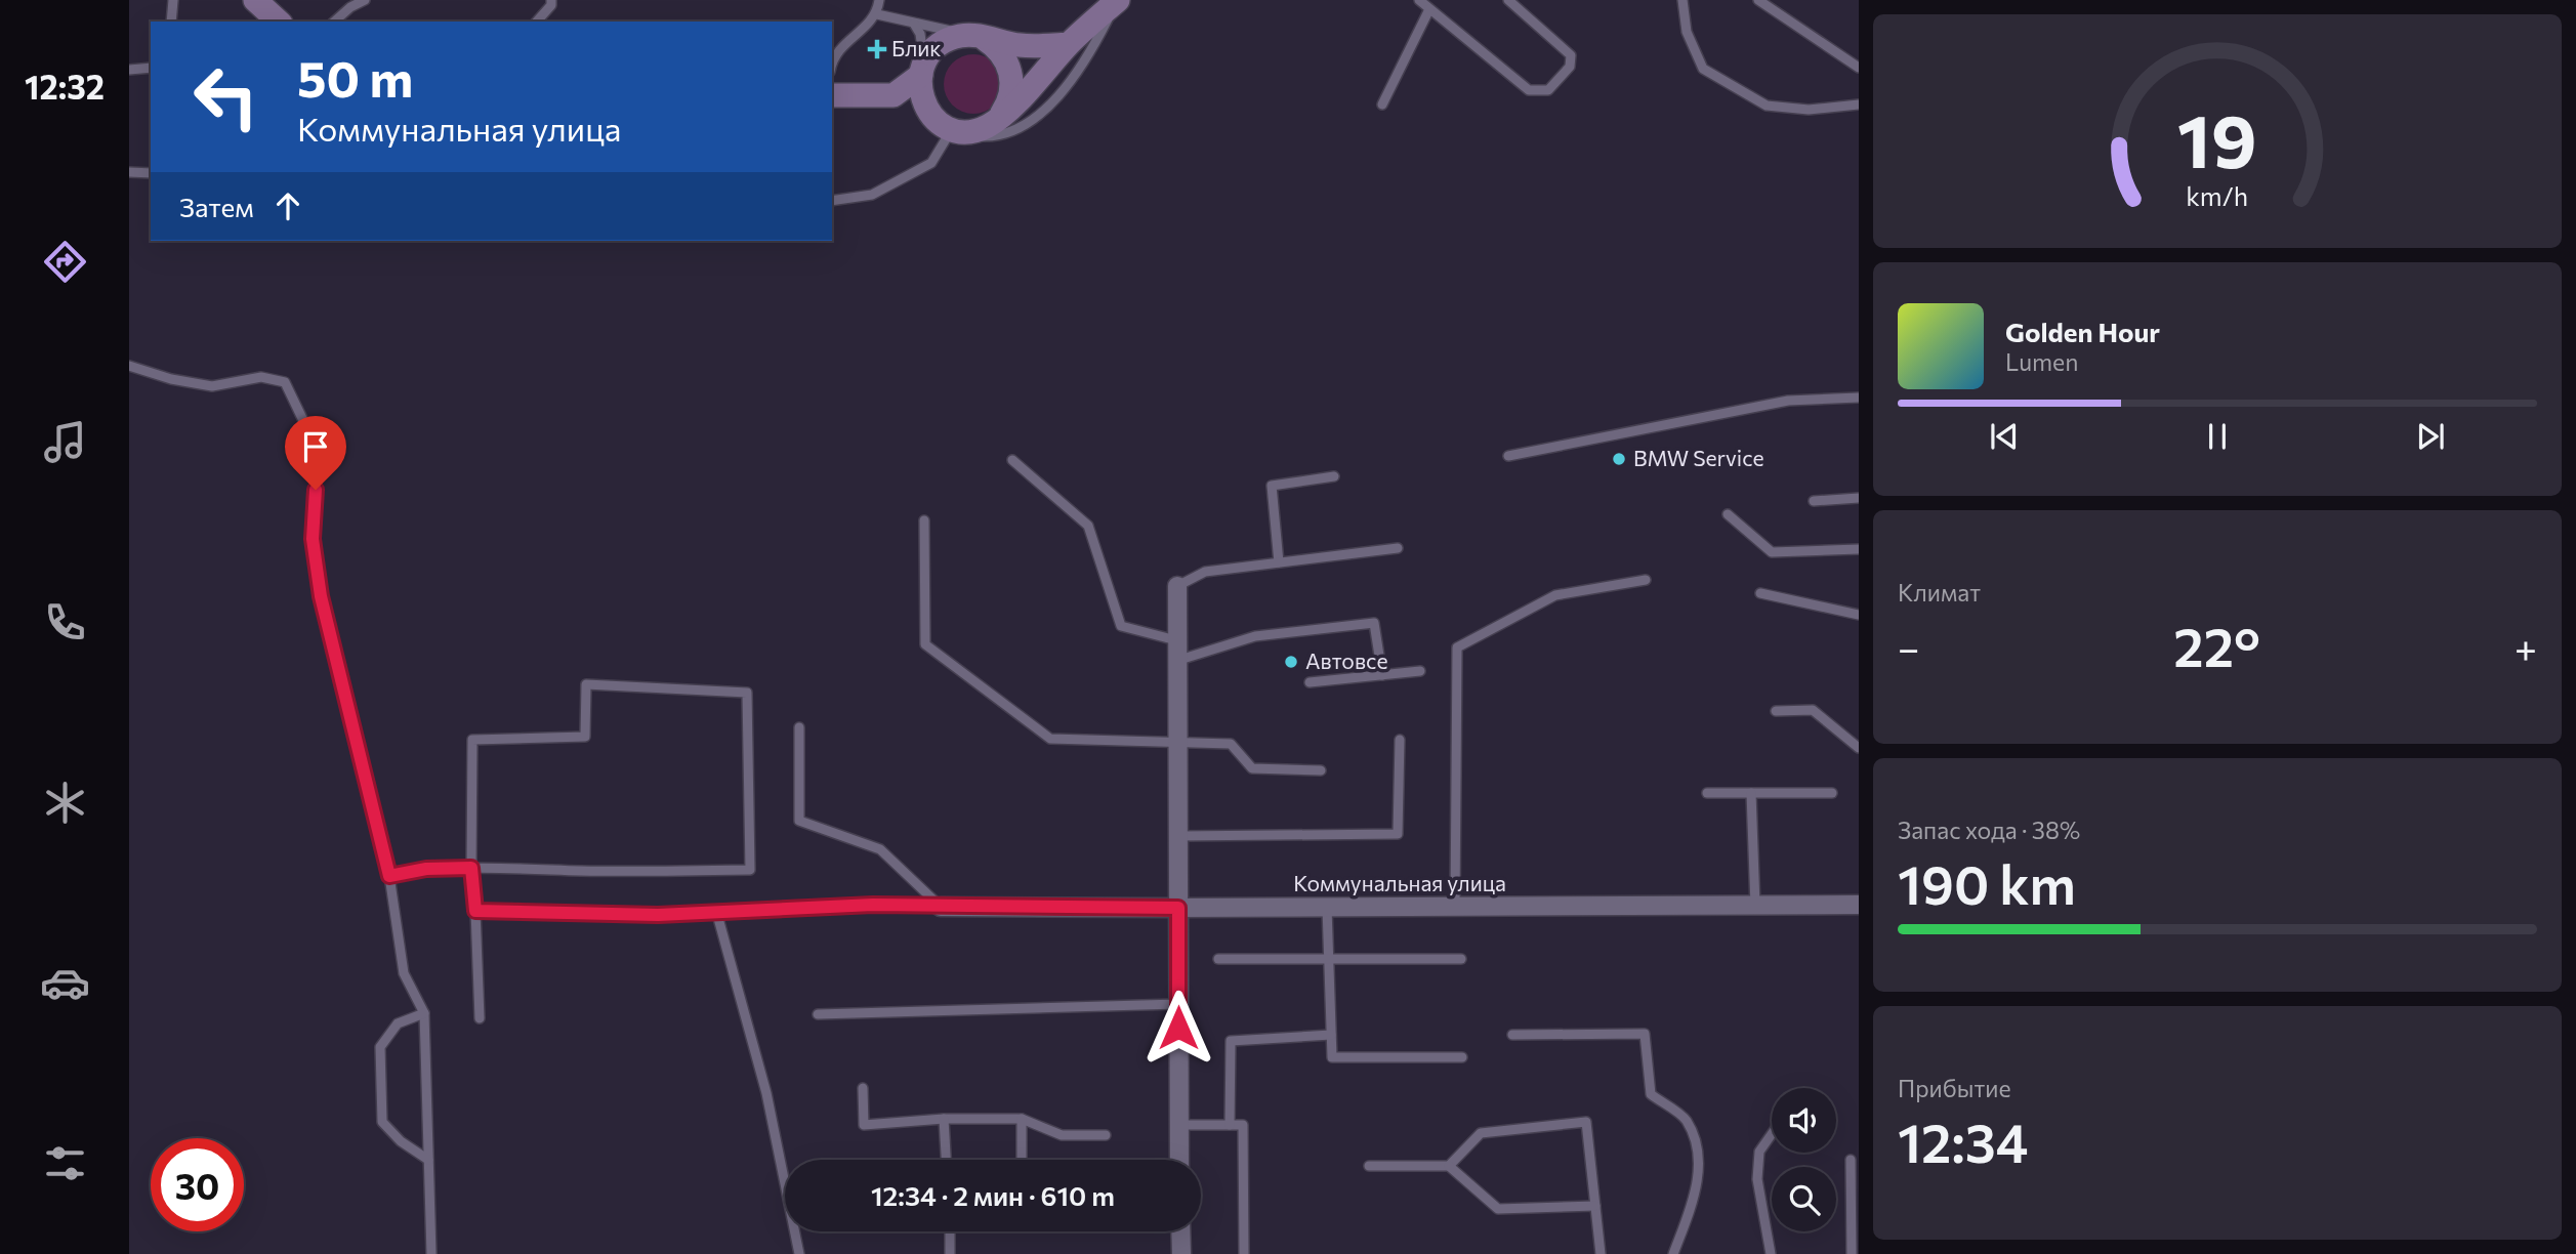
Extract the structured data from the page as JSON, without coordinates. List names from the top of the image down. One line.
{"streets":{"street":["Коммунальная улица"]},"places":{"health":["Блик"],"other":["BMW Service","Автовсе"]},"page":{"tabs":"12:32","turn":["50 m","Коммунальная улица"],"then":"Затем","song":["Golden Hour","Lumen"],"tile":["Климат",["Запас хода · 38%","190 km"],["Прибытие","12:34"]],"heat":["−","22°","+"],"limit":"30","trip":"12:34 · 2 мин · 610 m","gauge":["19","km/h"]}}
